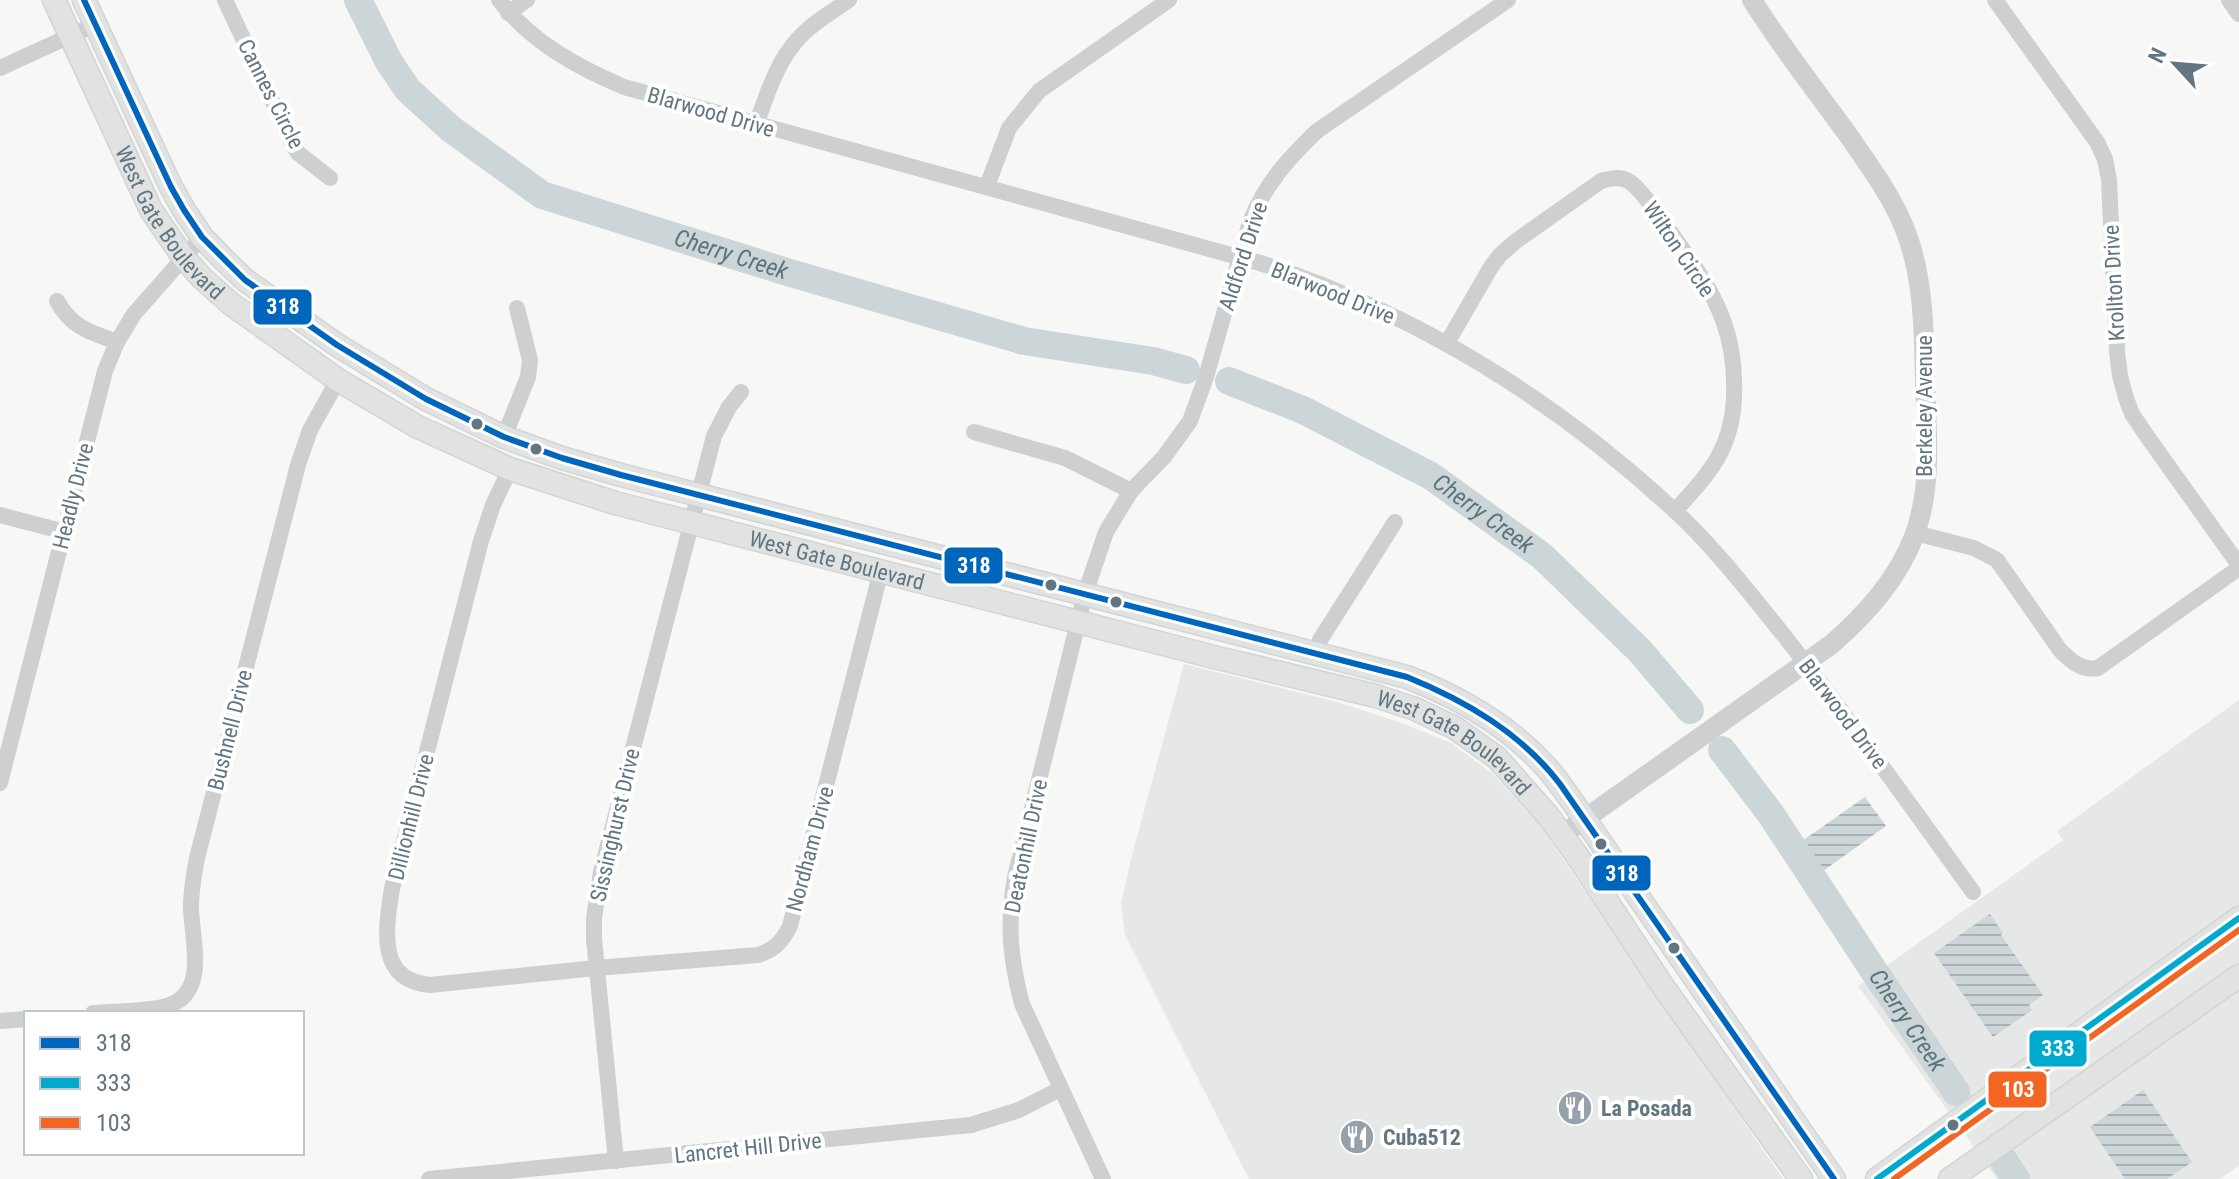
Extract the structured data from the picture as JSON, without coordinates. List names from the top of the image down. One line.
{"streets":{"main road":["West Gate Boulevard"],"street":["Cannes Circle","Blarwood Drive","Wilton Circle","Aldford Drive","Krollton Drive","Berkeley Avenue","Headly Drive","Bushnell Drive","Dillionhill Drive","Sissinghurst Drive","Deatonhill Drive","Nordham Drive","Lancret Hill Drive"]},"crossings":[["Blarwood Drive","Wilton Circle"],["Blarwood Drive","Aldford Drive"],["Blarwood Drive","Berkeley Avenue"],["West Gate Boulevard","Aldford Drive"],["West Gate Boulevard","Berkeley Avenue"],["West Gate Boulevard","Headly Drive"],["West Gate Boulevard","Bushnell Drive"],["West Gate Boulevard","Dillionhill Drive"],["West Gate Boulevard","Sissinghurst Drive"],["West Gate Boulevard","Deatonhill Drive"],["West Gate Boulevard","Nordham Drive"],["Aldford Drive","Deatonhill Drive"],["Dillionhill Drive","Sissinghurst Drive"],["Dillionhill Drive","Nordham Drive"],["Sissinghurst Drive","Nordham Drive"],["Sissinghurst Drive","Lancret Hill Drive"],["Deatonhill Drive","Lancret Hill Drive"]],"water":["Cherry Creek"],"places":{"restaurant":["La Posada","Cuba512"]},"lines":["transit line 318","transit line 333","transit line 103"],"legend":["318","333","103"],"north":"top left"}
